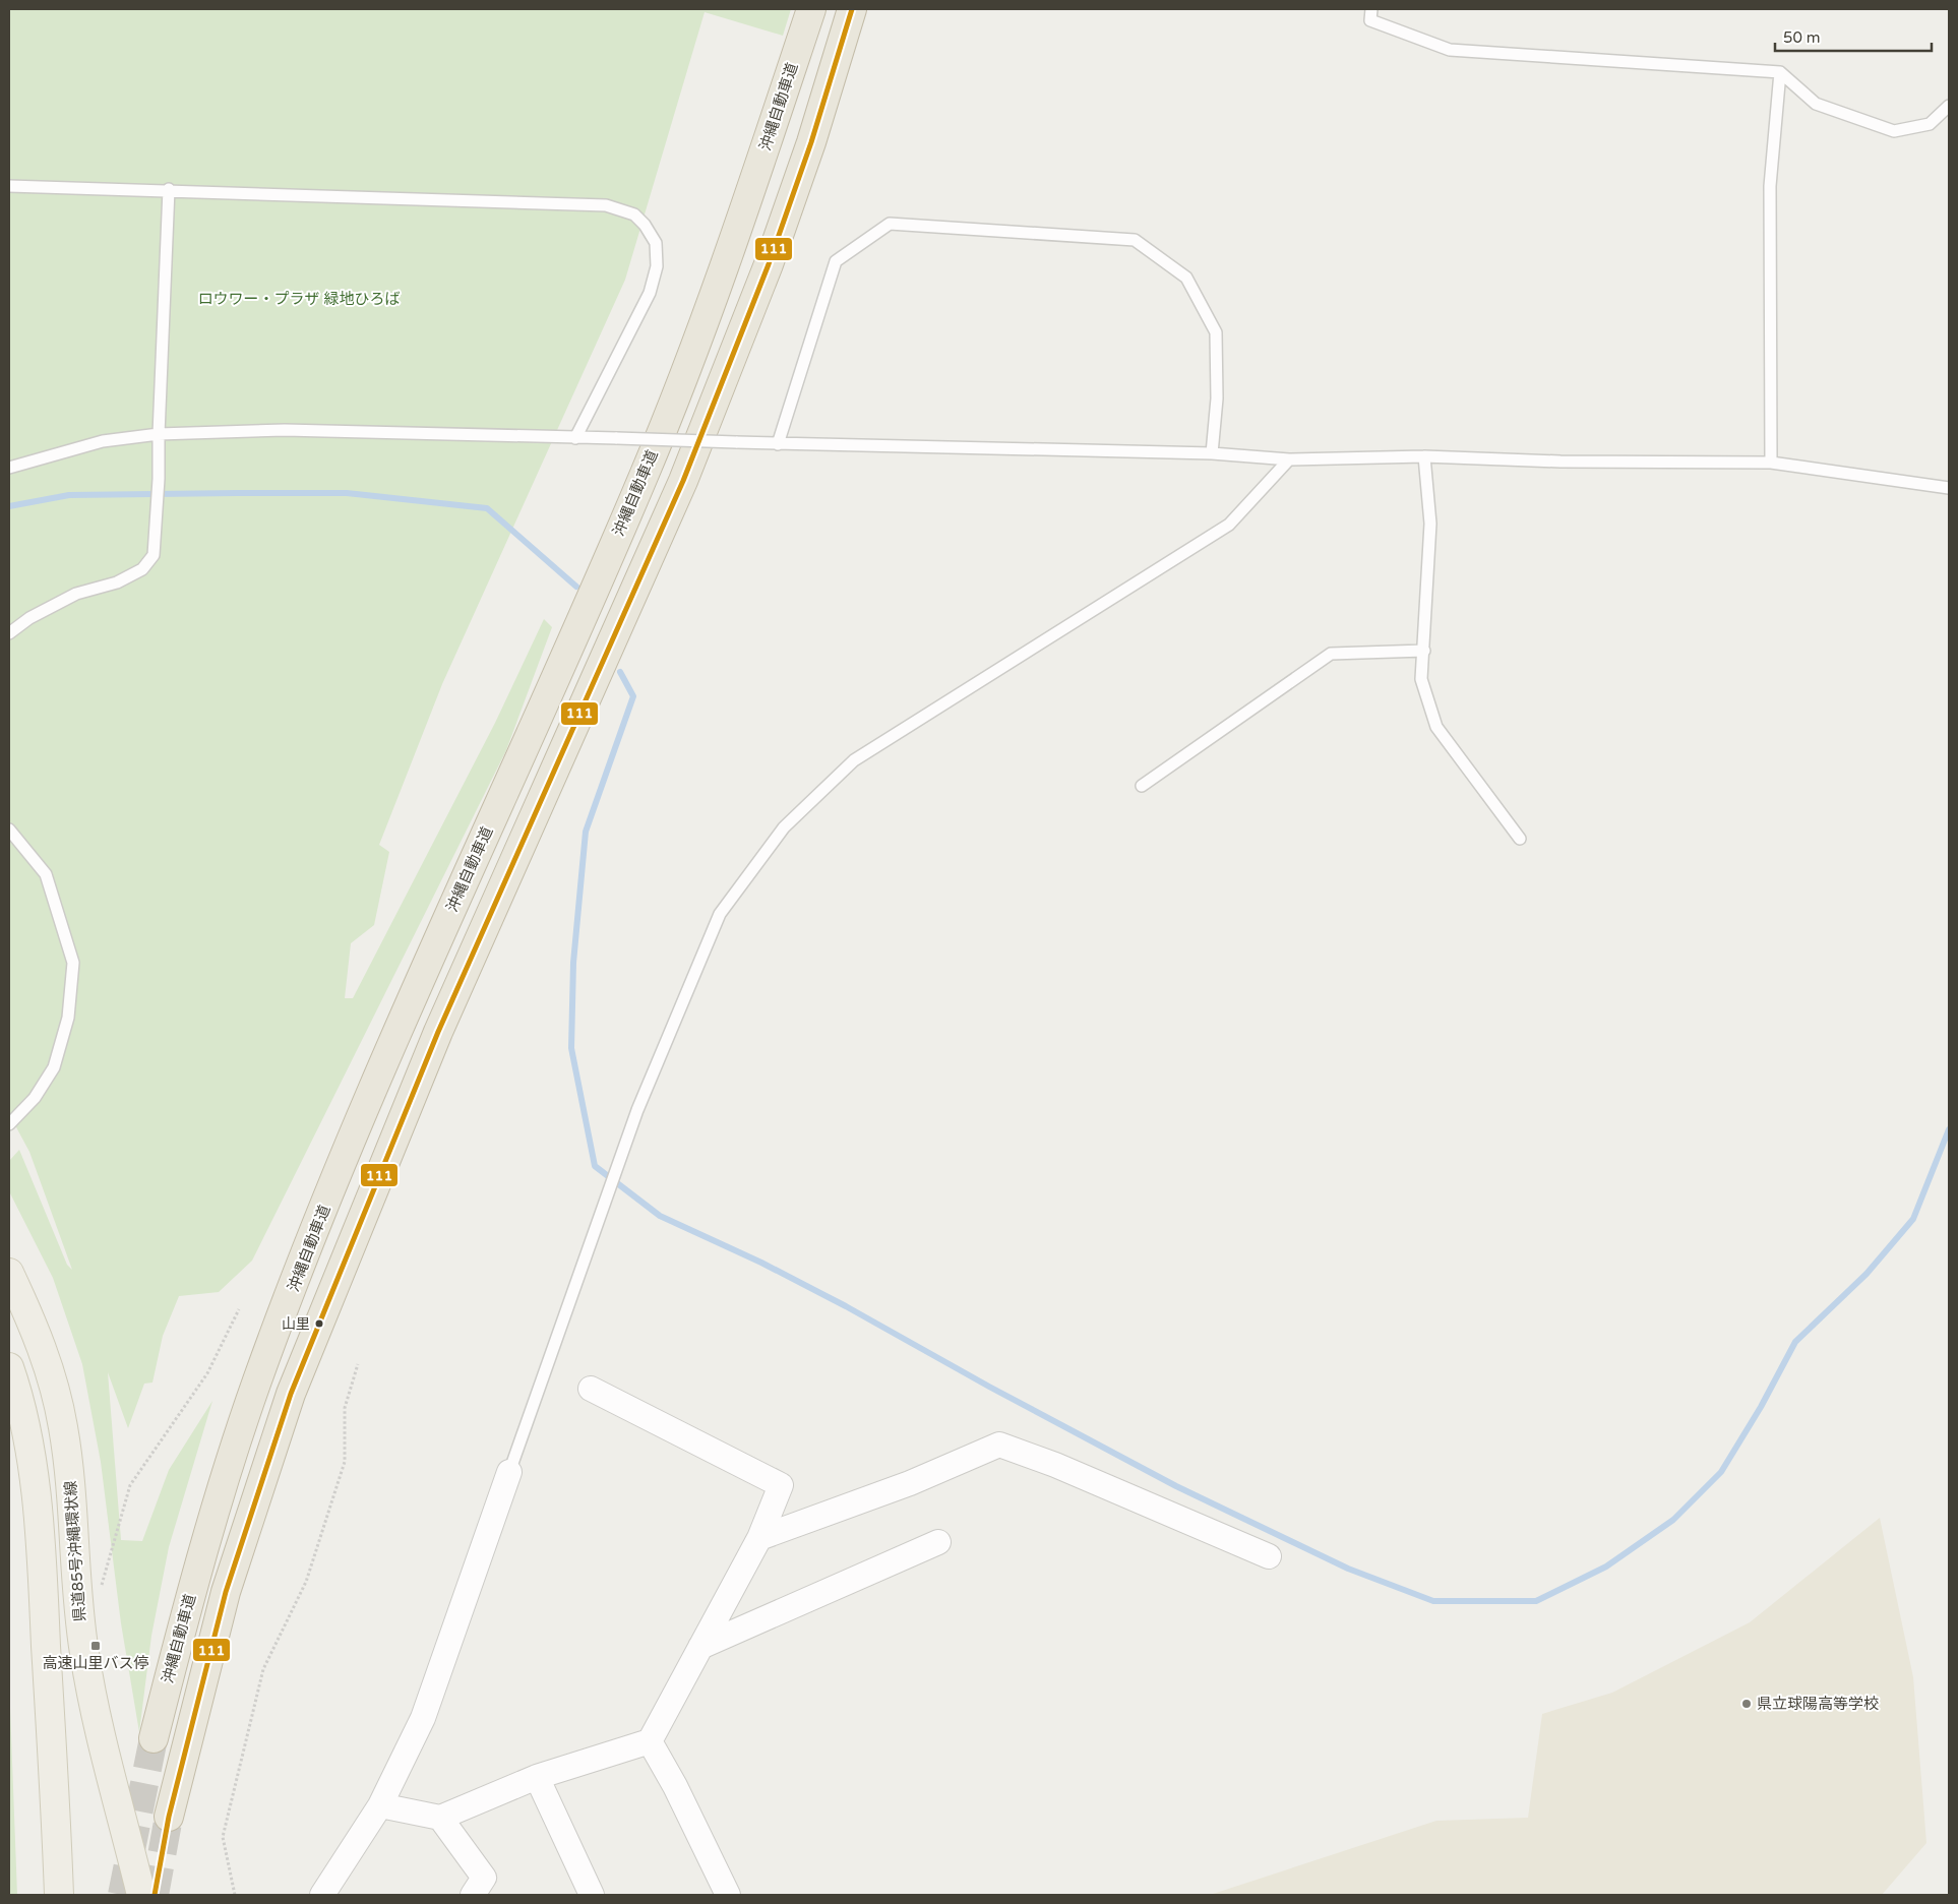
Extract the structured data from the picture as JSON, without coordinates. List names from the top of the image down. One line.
{"streets":{"highway":["沖縄自動車道"],"main road":["県道85号沖縄環状線"]},"parks":["ロウワー・プラザ 緑地ひろば"],"places":{"other":["山里","県立球陽高等学校"],"transit":["高速山里バス停"]},"lines":["transit line 111"],"scale_bar":"50 m"}
